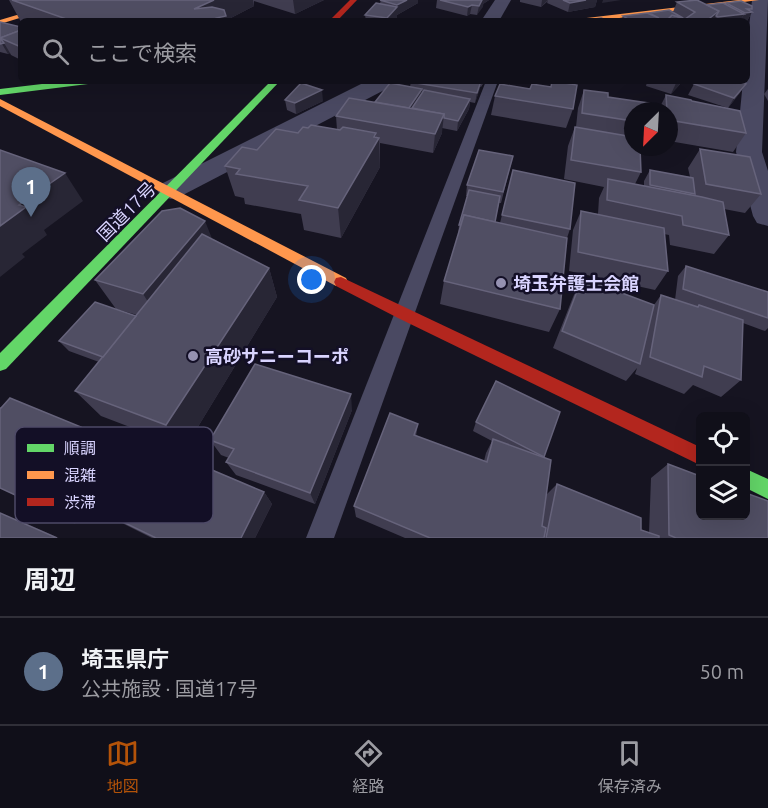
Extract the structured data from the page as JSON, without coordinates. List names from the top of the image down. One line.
{"streets":{"main road":["国道17号"]},"places":["埼玉弁護士会館","高砂サニーコーポ"],"legend":["順調","混雑","渋滞"],"north":"bottom left","page":{"search":"ここで検索","pins":"1","heading":"周辺","list":[{"mark":"1","name":"埼玉県庁","note":"公共施設 · 国道17号","value":"50 m"}],"nav":["地図","経路","保存済み"]}}
